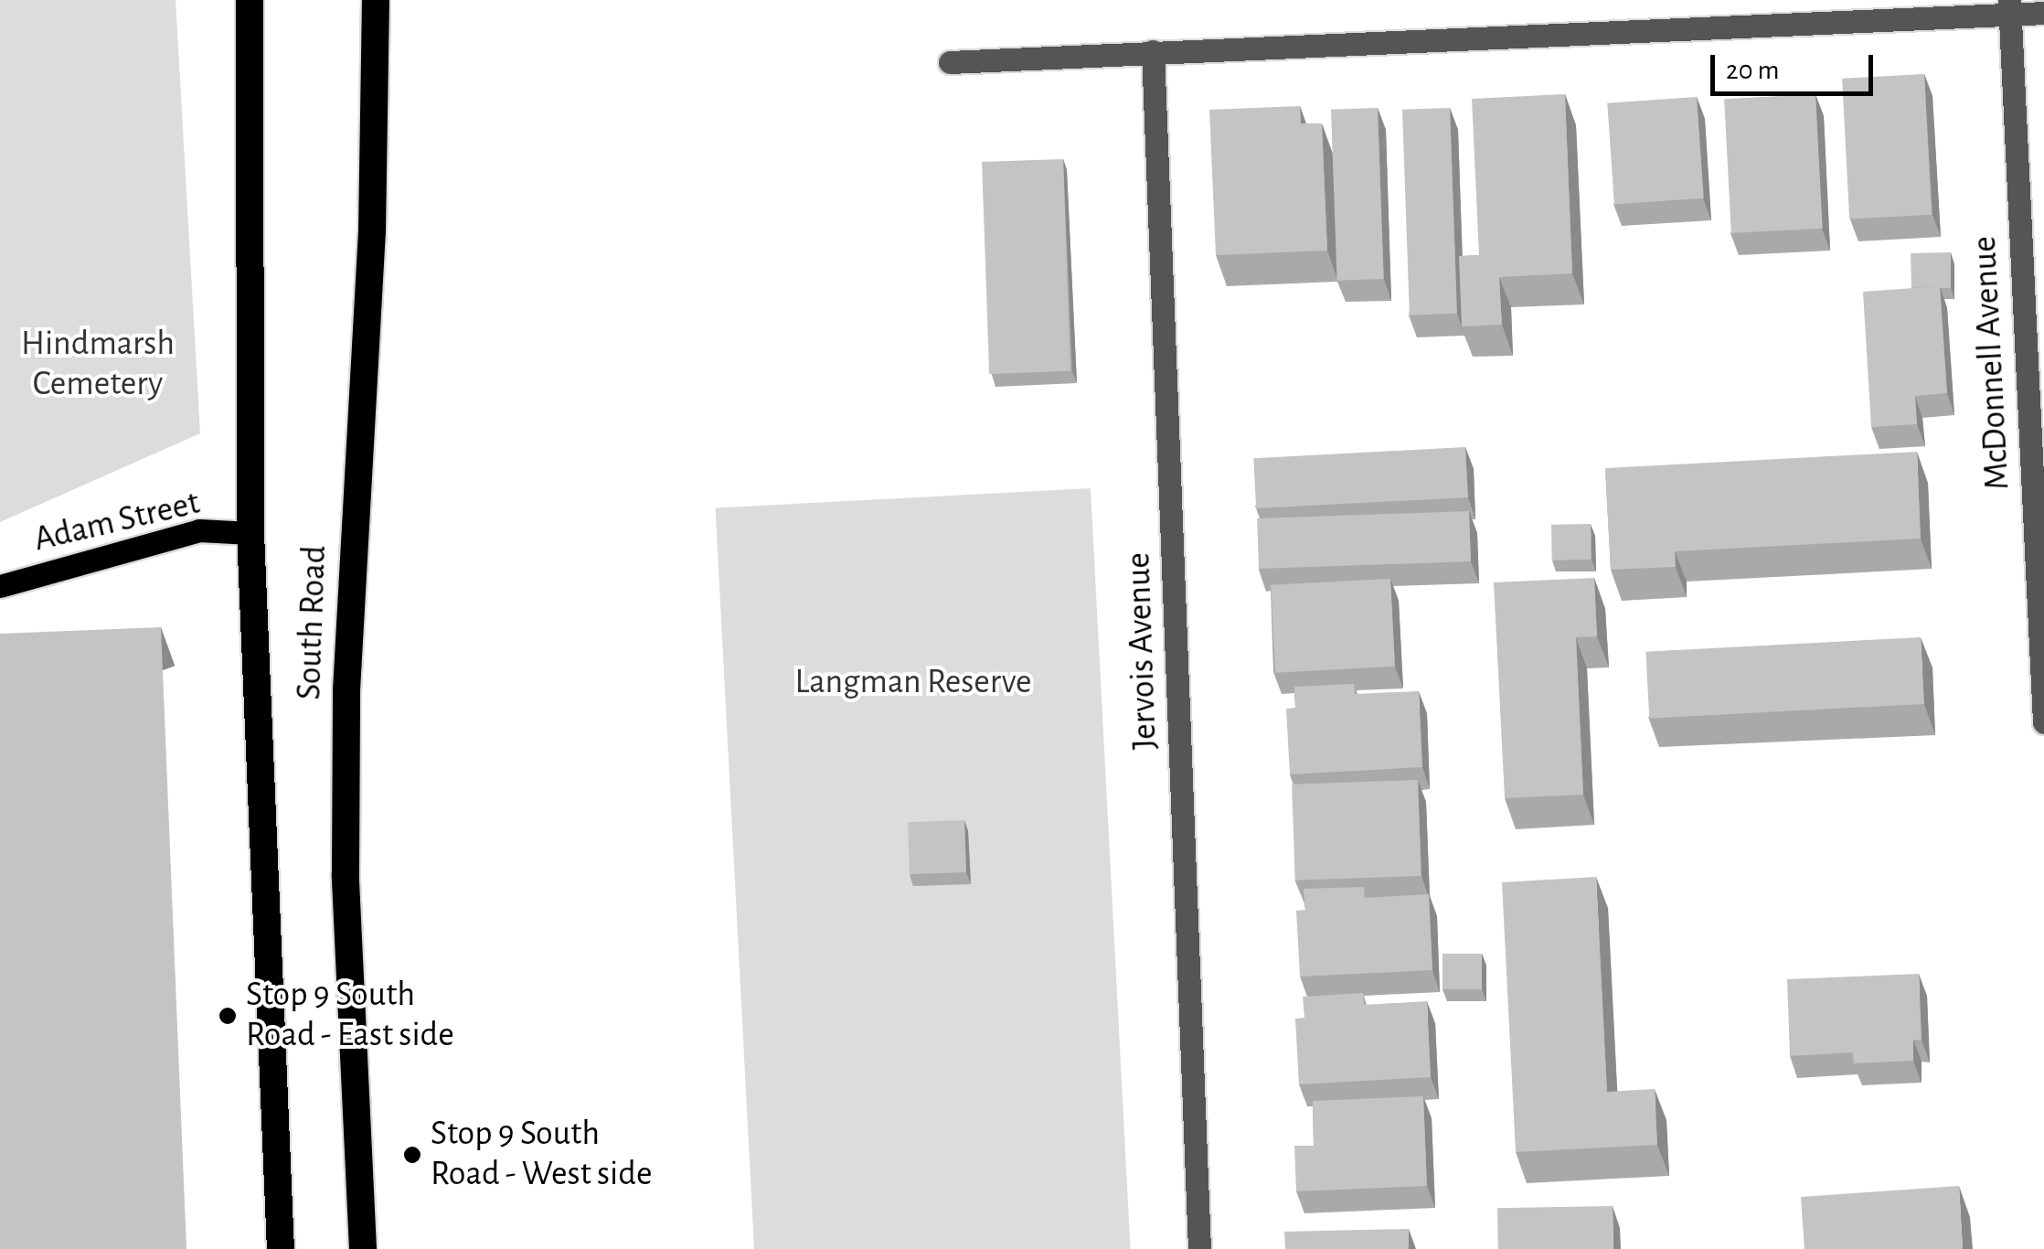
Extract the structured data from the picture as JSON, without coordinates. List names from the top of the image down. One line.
{"streets":{"highway":["South Road"],"main road":["Adam Street"],"street":["McDonnell Avenue","Jervois Avenue"]},"crossings":[["Adam Street","South Road"]],"parks":["Hindmarsh Cemetery","Langman Reserve"],"places":["Stop 9 South Road - East side","Stop 9 South Road - West side"],"scale_bar":"20 m"}
